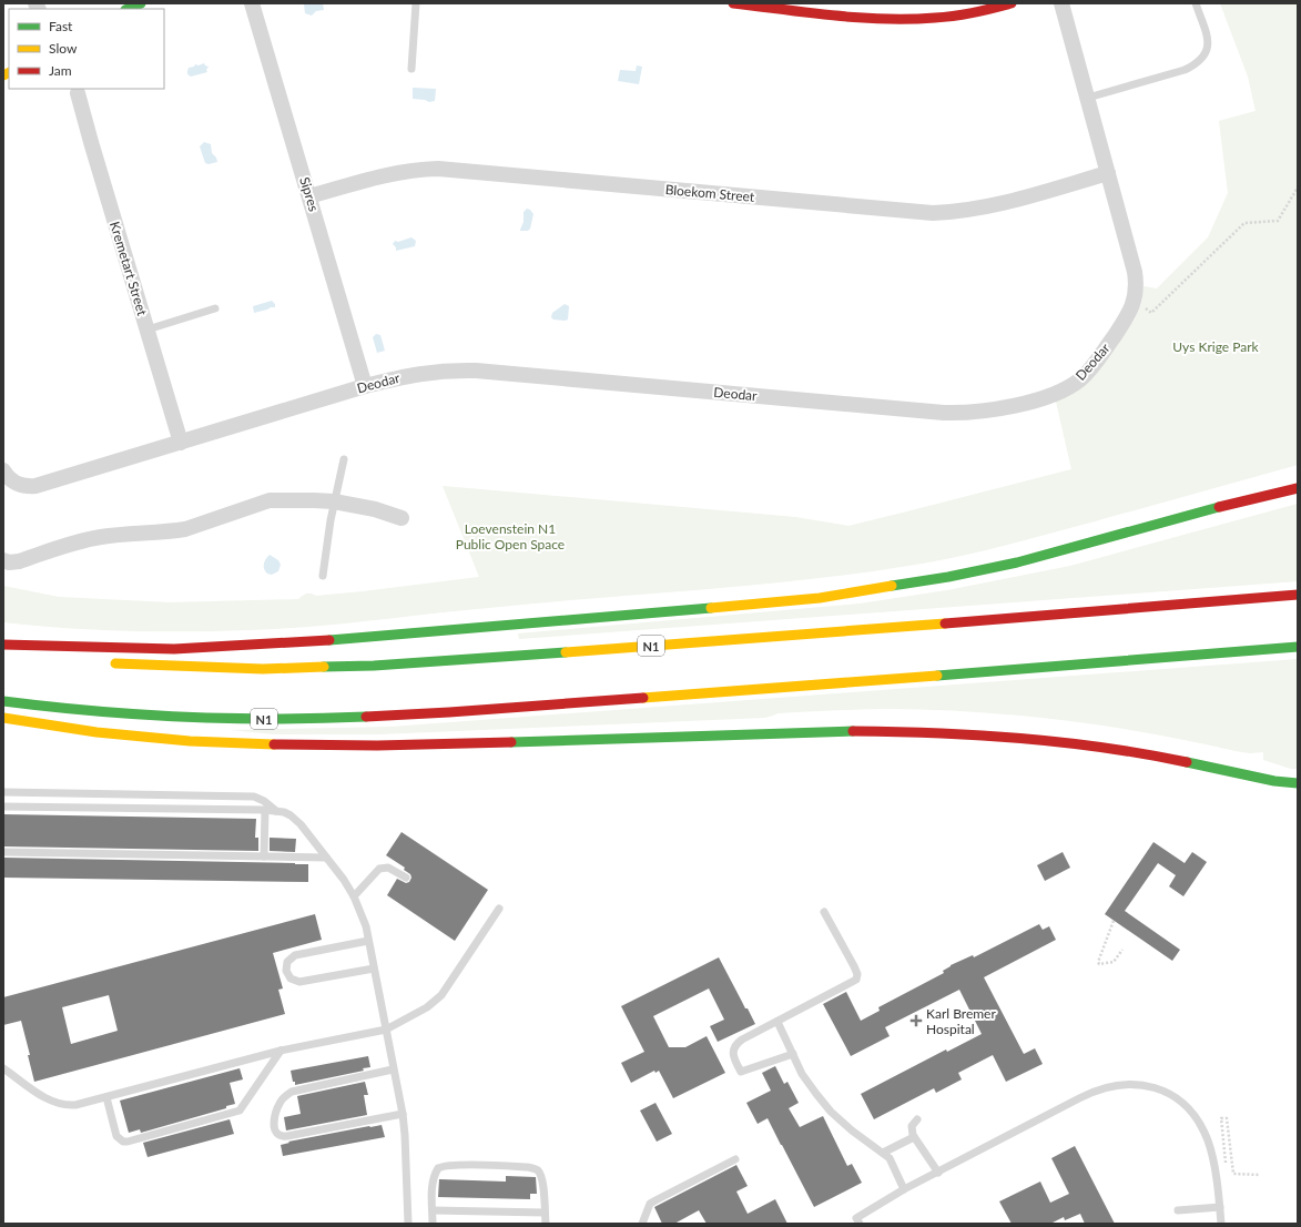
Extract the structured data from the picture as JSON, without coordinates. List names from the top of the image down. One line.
{"streets":{"main road":["N1"],"street":["Bloekom Street","Sipres","Kremetart Street","Deodar"]},"crossings":[["Bloekom Street","Sipres"],["Bloekom Street","Deodar"],["Sipres","Deodar"],["Kremetart Street","Deodar"]],"parks":["Uys Krige Park","Loevenstein N1 Public Open Space"],"places":{"health":["Karl Bremer Hospital"]},"legend":["Fast","Slow","Jam"]}
